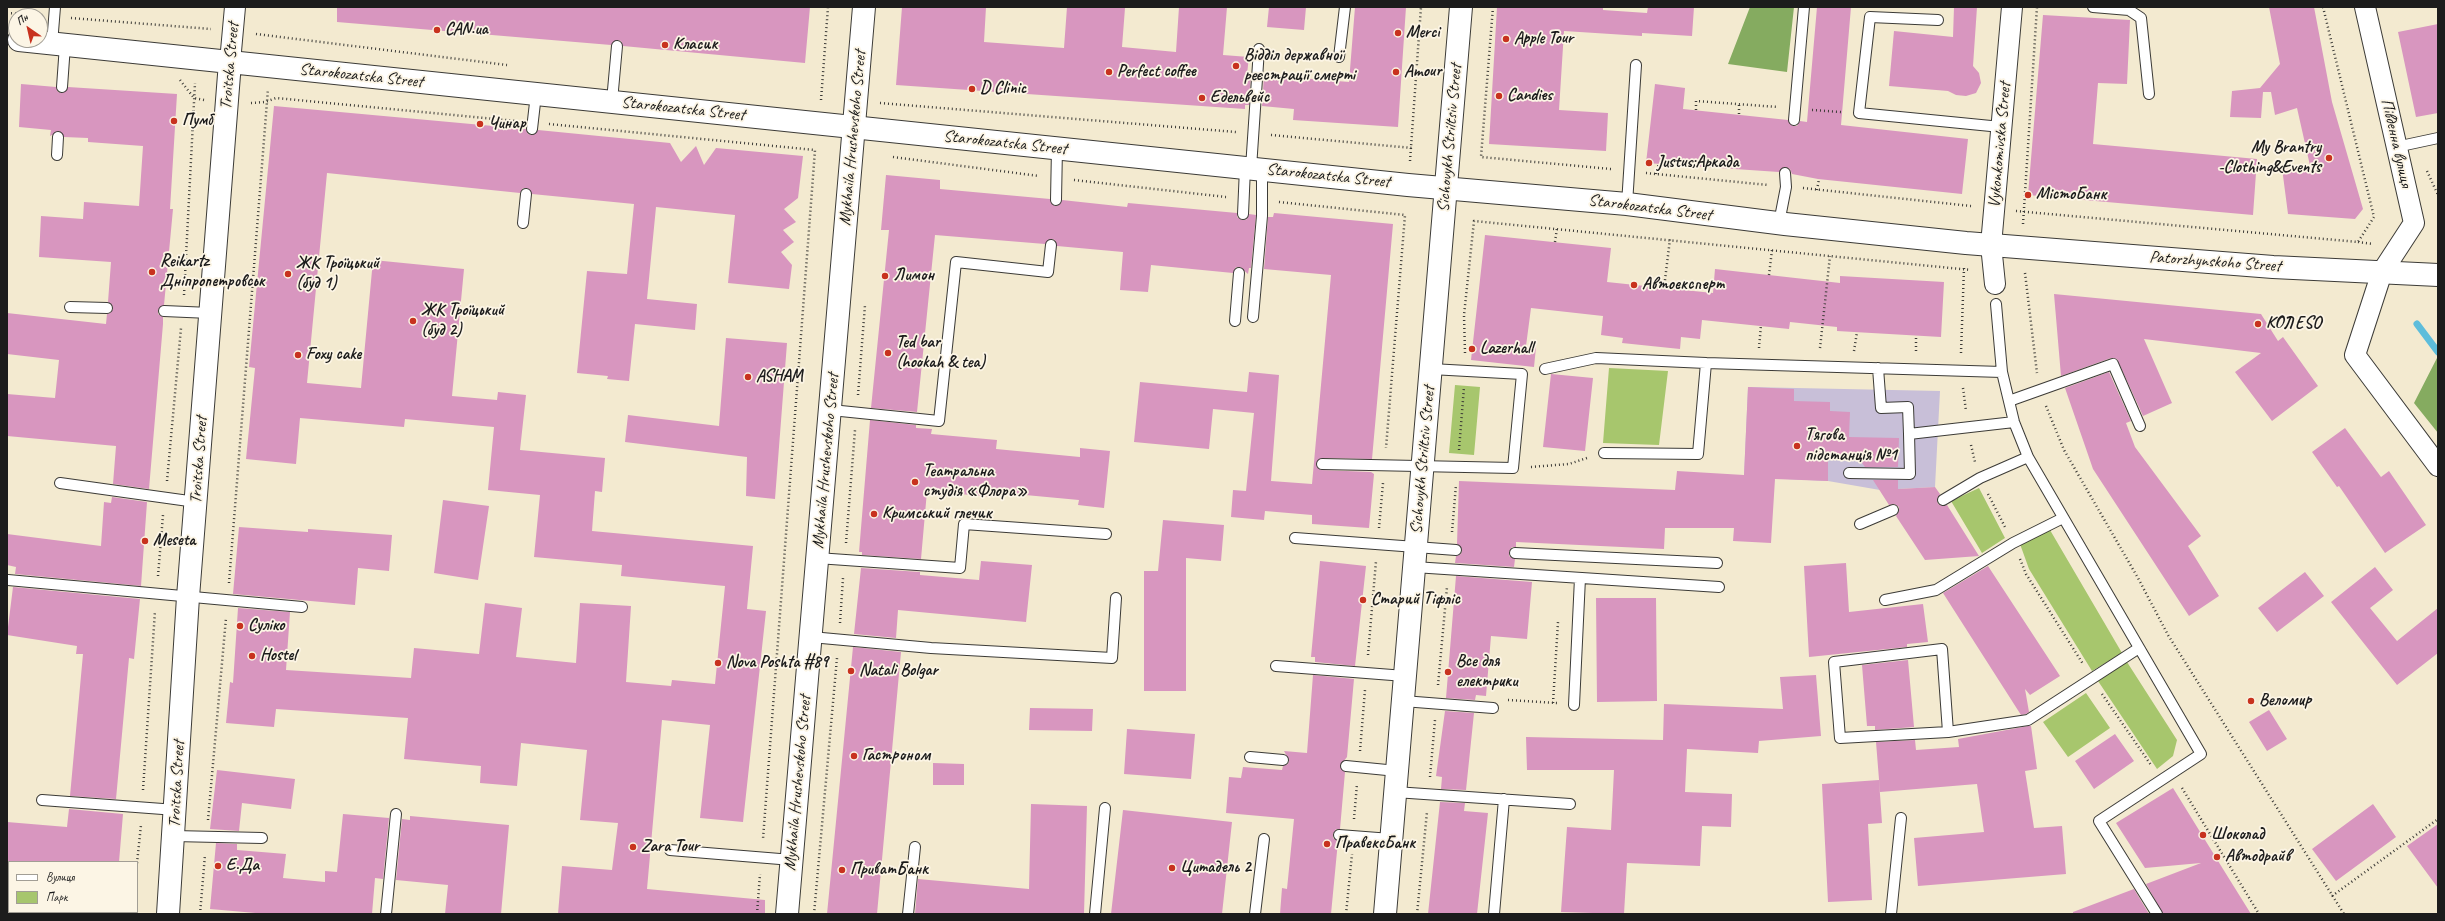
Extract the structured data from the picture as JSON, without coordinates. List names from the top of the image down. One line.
{"streets":{"street":["Troitska Street","Starokozatska Street","Mykhaila Hrushevskoho Street","Sichovykh Striltsiv Street","Південна вулиця","Vykonkomivska Street","Patorzhynskoho Street"]},"crossings":[["Troitska Street","Starokozatska Street"],["Starokozatska Street","Mykhaila Hrushevskoho Street"],["Starokozatska Street","Sichovykh Striltsiv Street"],["Starokozatska Street","Vykonkomivska Street"],["Starokozatska Street","Patorzhynskoho Street"],["Південна вулиця","Patorzhynskoho Street"],["Vykonkomivska Street","Patorzhynskoho Street"]],"places":["CAN.ua","Merci","Apple Tour","Класик","Відділ державної реєстрації смерті","Perfect coffee","Amour","D Clinic","Candies","Едельвейс","Пумб","Чинар","My Brantry -Clothing&Events","Justus;Аркада","МістоБанк","Reikartz Дніпропетровськ","ЖК Троїцький (буд 1)","Лимон","Автоексперт","ЖК Троїцький (буд 2)","КОЛЕSO","Lazerhall","Ted bar (hookah & tea)","Foxy cake","ASHAM","Тягова підстанція №1","Театральна студія «Флора»","Кримський глечик","Meseta","Старий Тіфліс","Суліко","Hostel","Nova Poshta #89","Natali Bolgar","Все для електрики","Веломир","Гастроном","Шоколад","ПравексБанк","Zara Tour","Автодрайв","Е.Да","Цитадель 2","ПриватБанк"],"legend":["Вулиця","Парк"],"north":"top left"}
